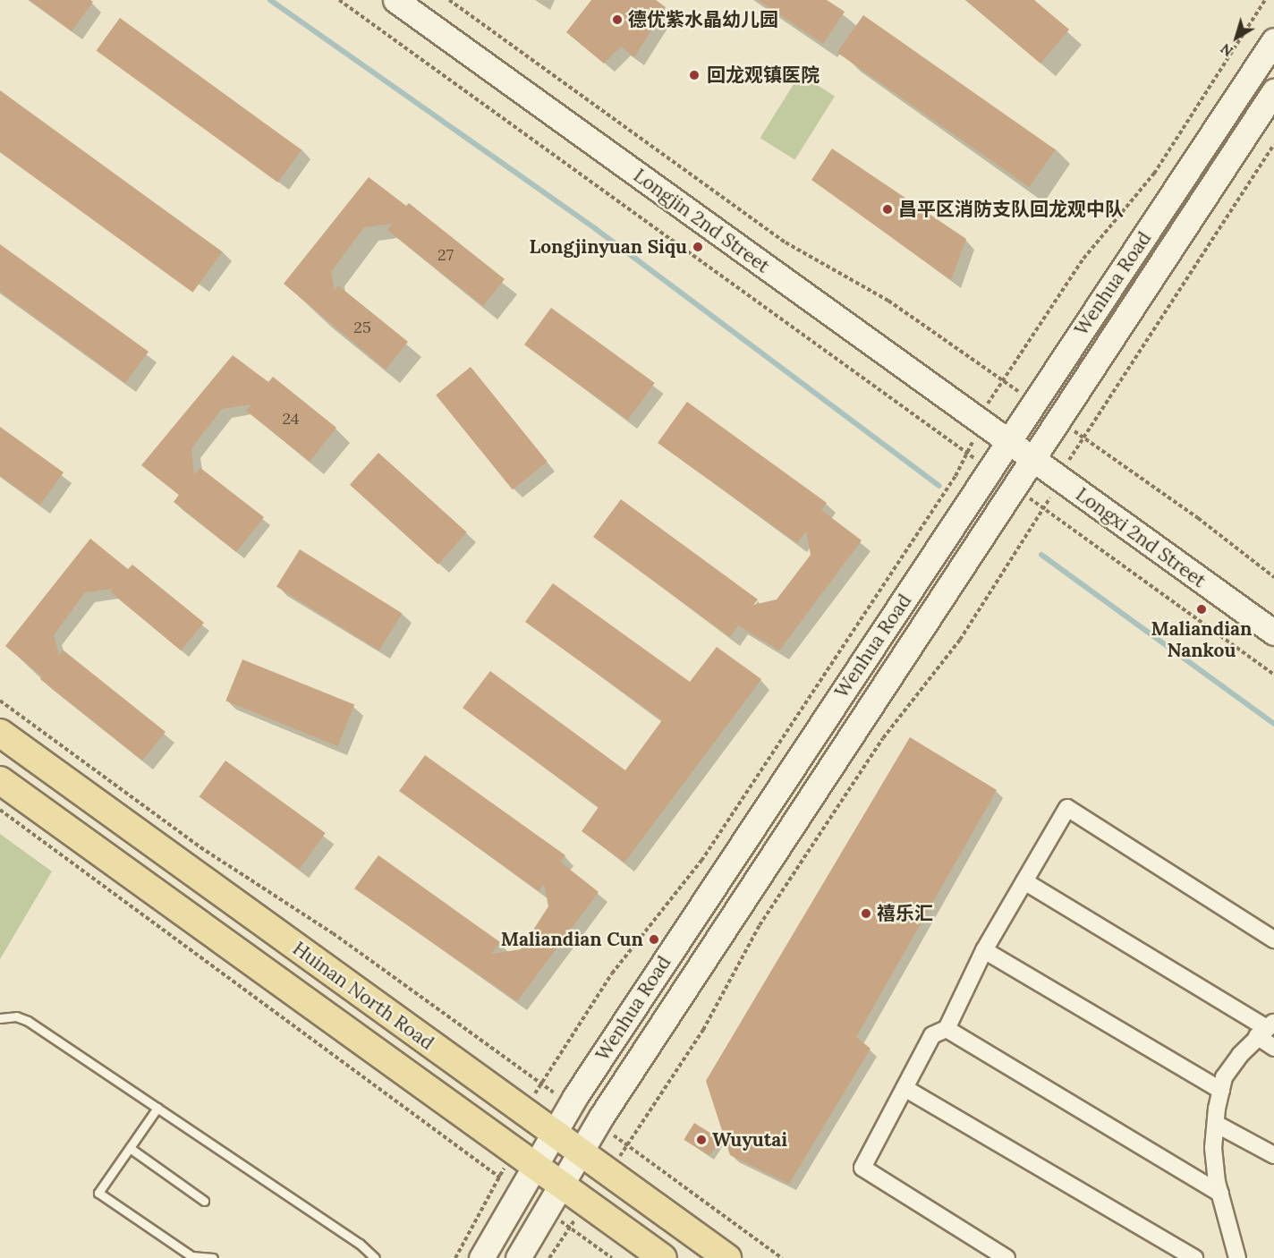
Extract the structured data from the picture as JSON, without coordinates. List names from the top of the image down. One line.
{"streets":{"main road":["Huinan North Road"],"street":["Longjin 2nd Street","Wenhua Road","Longxi 2nd Street"]},"crossings":[["Longjin 2nd Street","Wenhua Road"],["Longjin 2nd Street","Longxi 2nd Street"],["Wenhua Road","Longxi 2nd Street"],["Wenhua Road","Huinan North Road"]],"places":["德优紫水晶幼儿园","回龙观镇医院","昌平区消防支队回龙观中队","Longjinyuan Siqu","Maliandian Nankou","禧乐汇","Maliandian Cun","Wuyutai"],"house_numbers":["27","25","24"],"north":"bottom left"}
